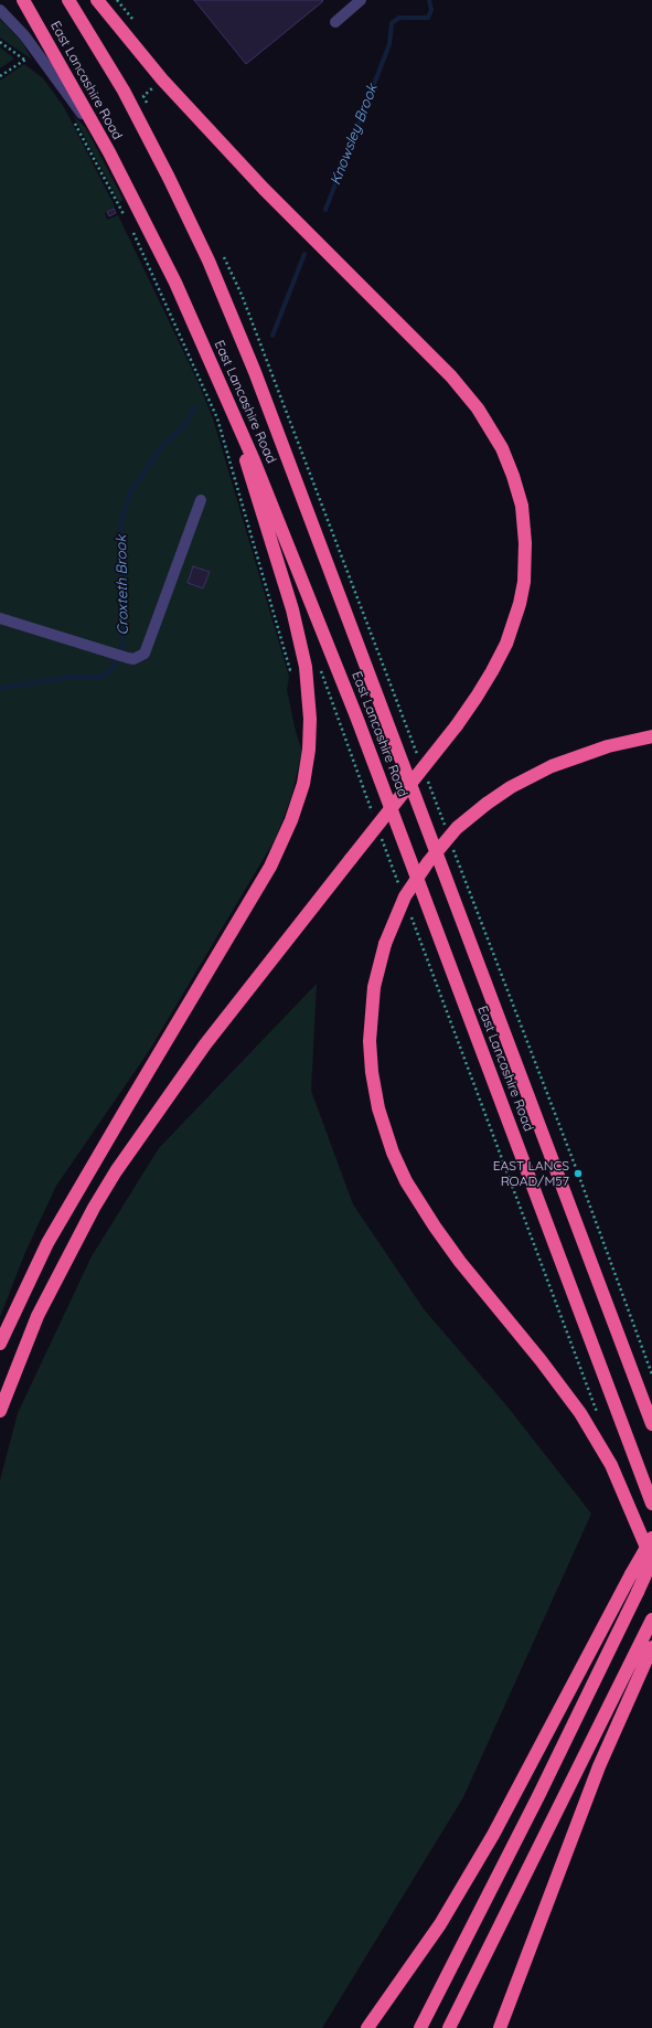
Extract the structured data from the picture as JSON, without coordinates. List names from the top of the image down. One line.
{"streets":{"highway":["East Lancashire Road"]},"water":["Knowsley Brook","Croxteth Brook"],"places":["EAST LANCS ROAD/M57"]}
